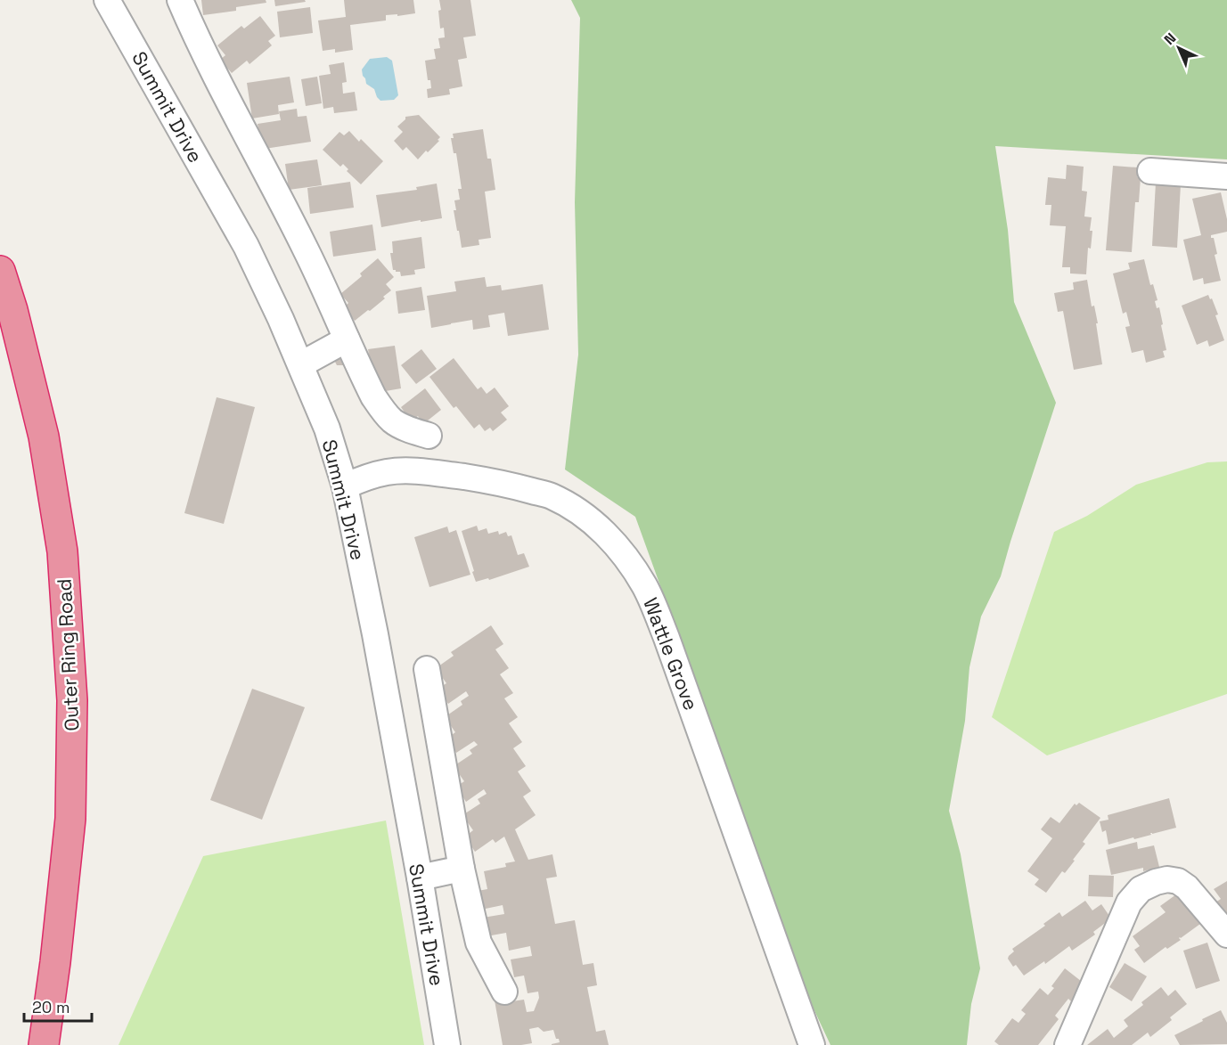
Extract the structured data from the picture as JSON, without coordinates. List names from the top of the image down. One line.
{"streets":{"highway":["Outer Ring Road"],"street":["Summit Drive","Wattle Grove"]},"crossings":[["Summit Drive","Wattle Grove"]],"scale_bar":"20 m","north":"top left"}
